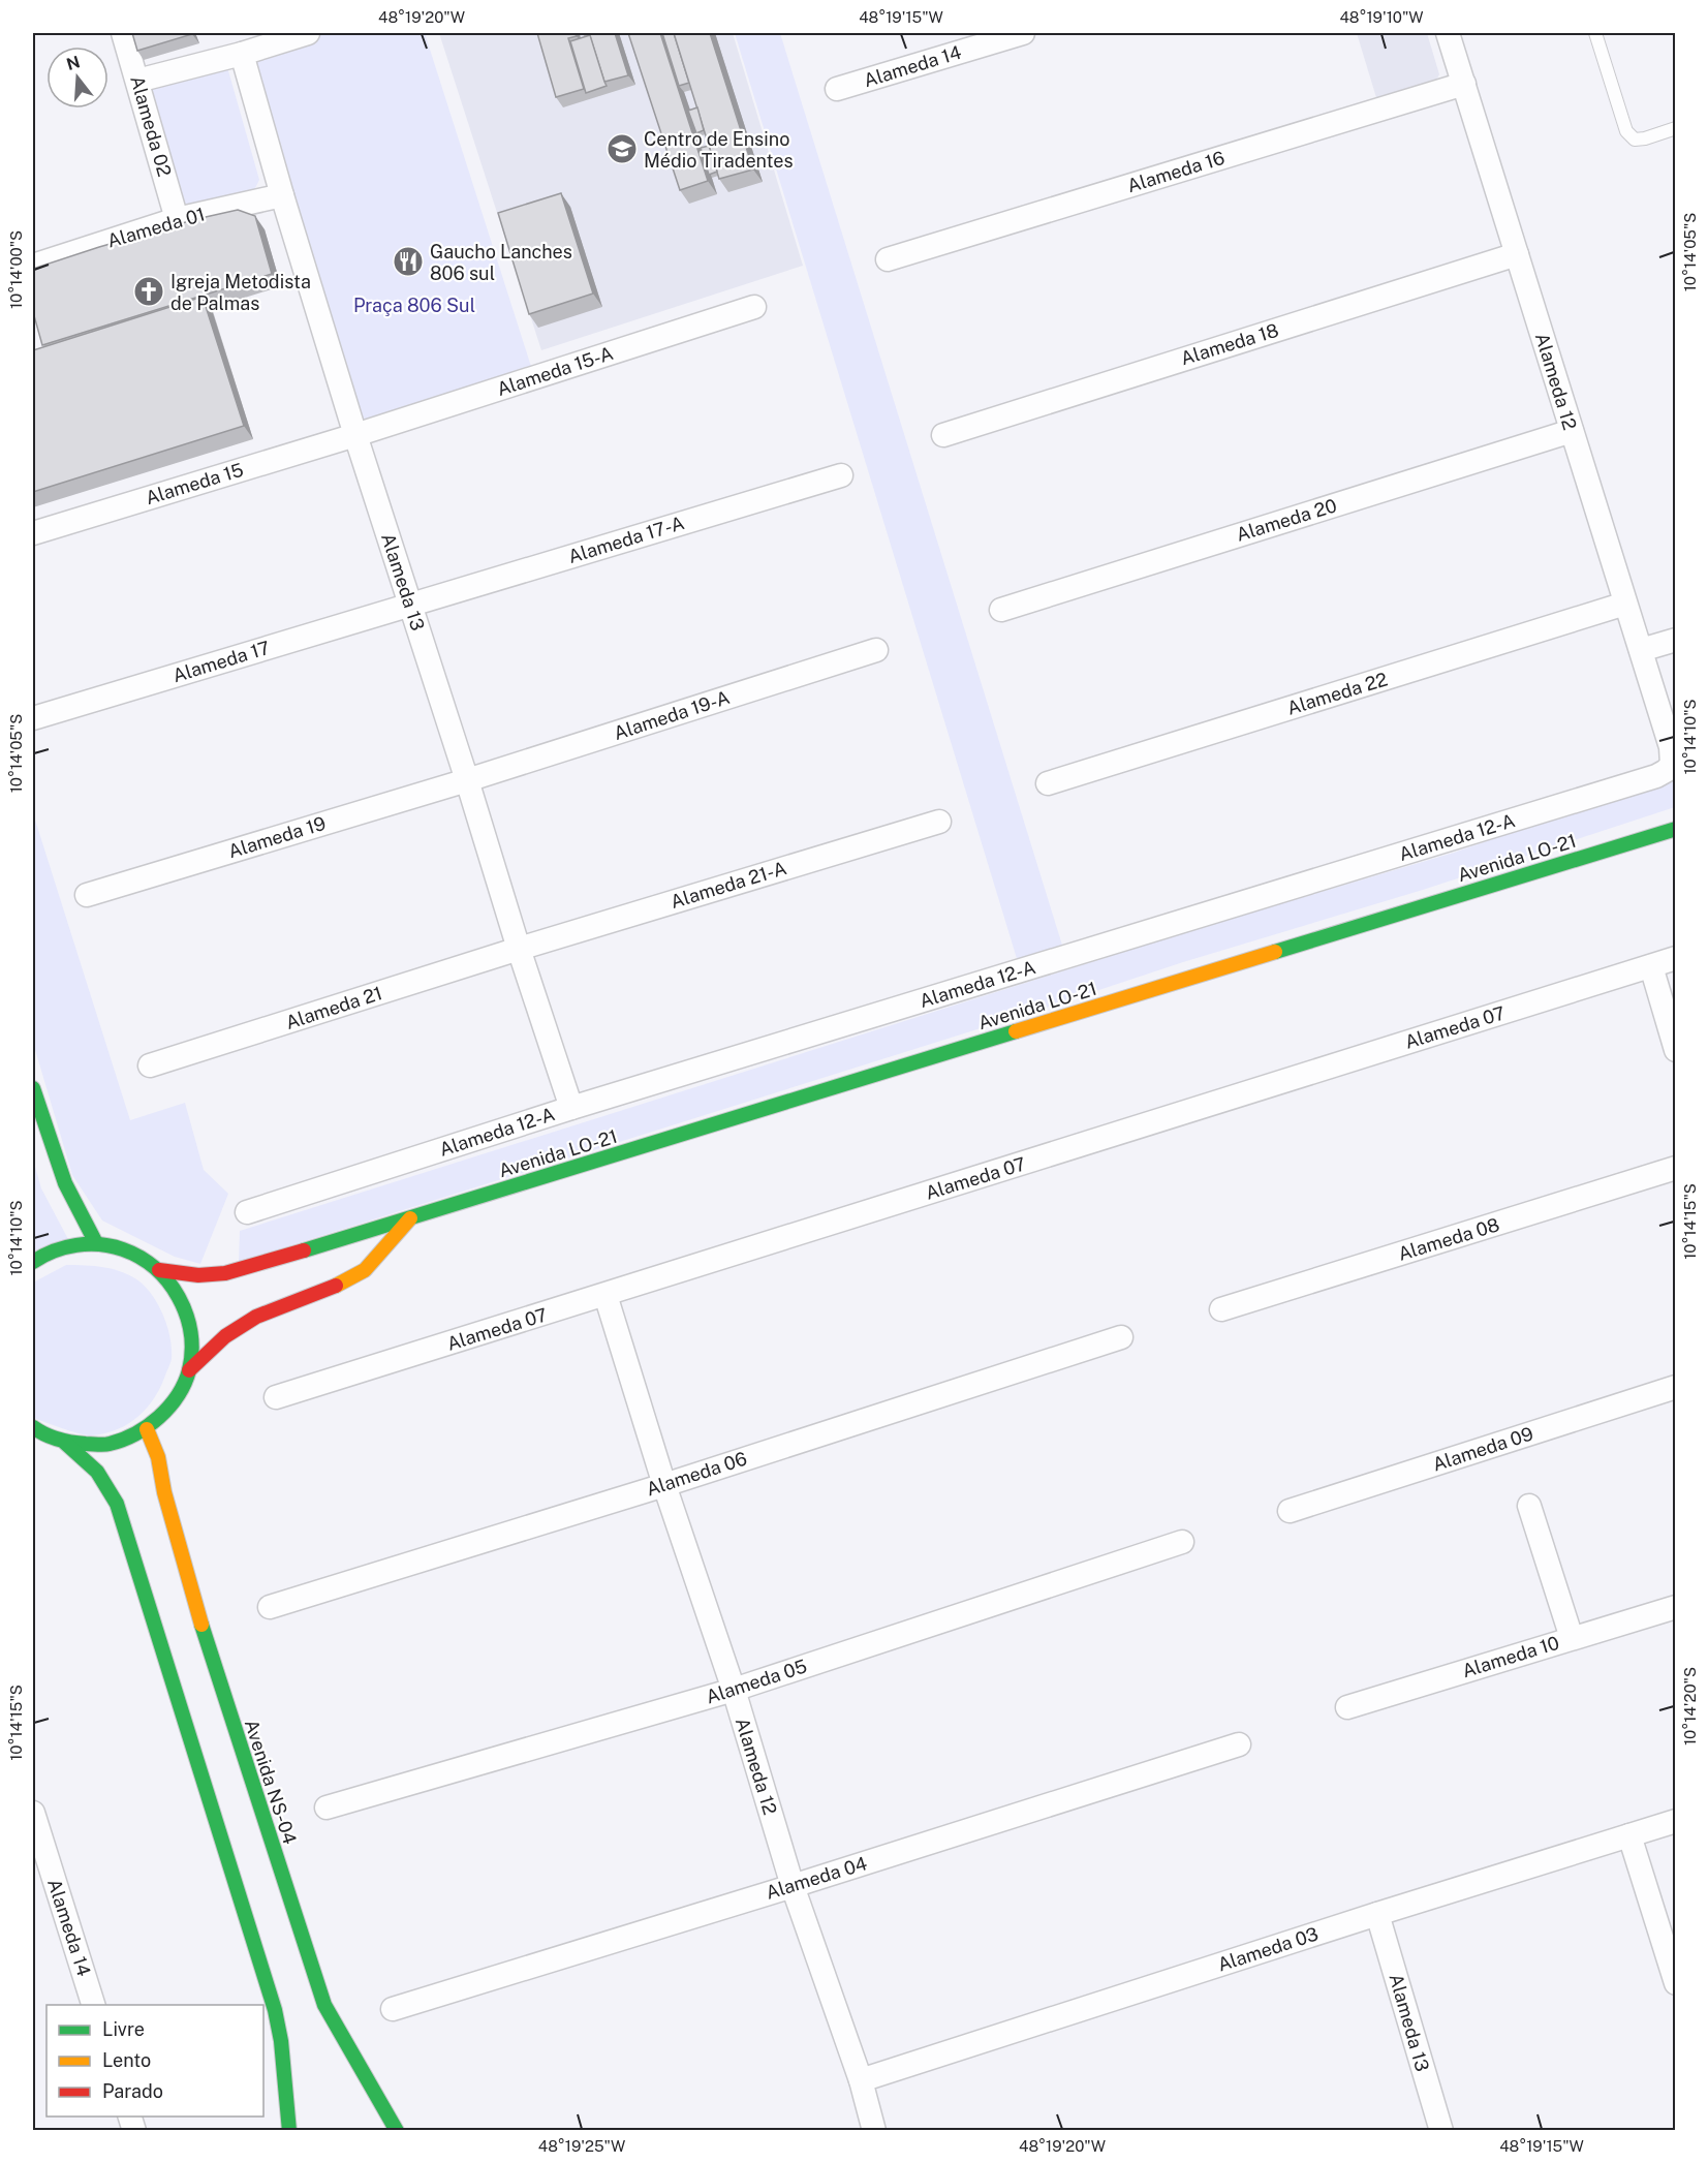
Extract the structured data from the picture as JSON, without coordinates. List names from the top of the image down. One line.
{"streets":{"street":["Alameda 14","Alameda 02","Alameda 16","Alameda 01","Alameda 18","Alameda 15-A","Alameda 12","Alameda 15","Alameda 20","Alameda 17-A","Alameda 13","Alameda 17","Alameda 22","Alameda 19-A","Alameda 19","Alameda 12-A","Avenida LO-21","Alameda 21-A","Alameda 21","Alameda 07","Alameda 08","Alameda 09","Alameda 06","Alameda 10","Alameda 05","Avenida NS-04","Alameda 04","Alameda 03"]},"crossings":[["Alameda 02","Alameda 01"],["Alameda 16","Alameda 12"],["Alameda 01","Alameda 13"],["Alameda 18","Alameda 12"],["Alameda 15-A","Alameda 15"],["Alameda 15-A","Alameda 13"],["Alameda 12","Alameda 20"],["Alameda 12","Alameda 22"],["Alameda 12","Alameda 12-A"],["Alameda 12","Alameda 07"],["Alameda 12","Alameda 06"],["Alameda 12","Alameda 05"],["Alameda 12","Alameda 04"],["Alameda 12","Alameda 03"],["Alameda 15","Alameda 13"],["Alameda 17-A","Alameda 13"],["Alameda 17-A","Alameda 17"],["Alameda 13","Alameda 17"],["Alameda 13","Alameda 19-A"],["Alameda 13","Alameda 19"],["Alameda 13","Alameda 12-A"],["Alameda 13","Alameda 21-A"],["Alameda 13","Alameda 21"],["Alameda 13","Alameda 03"],["Alameda 19-A","Alameda 19"],["Alameda 21-A","Alameda 21"]],"parks":["Praça 806 Sul"],"places":{"school or university":["Centro de Ensino Médio Tiradentes"],"restaurant":["Gaucho Lanches 806 sul"],"church":["Igreja Metodista de Palmas"]},"legend":["Livre","Lento","Parado"],"north":"top","coordinates":["48°19'20\"W","48°19'15\"W","48°19'10\"W","10°14'05\"S","10°14'00\"S","10°14'10\"S","10°14'15\"S","10°14'20\"S","48°19'25\"W"]}
